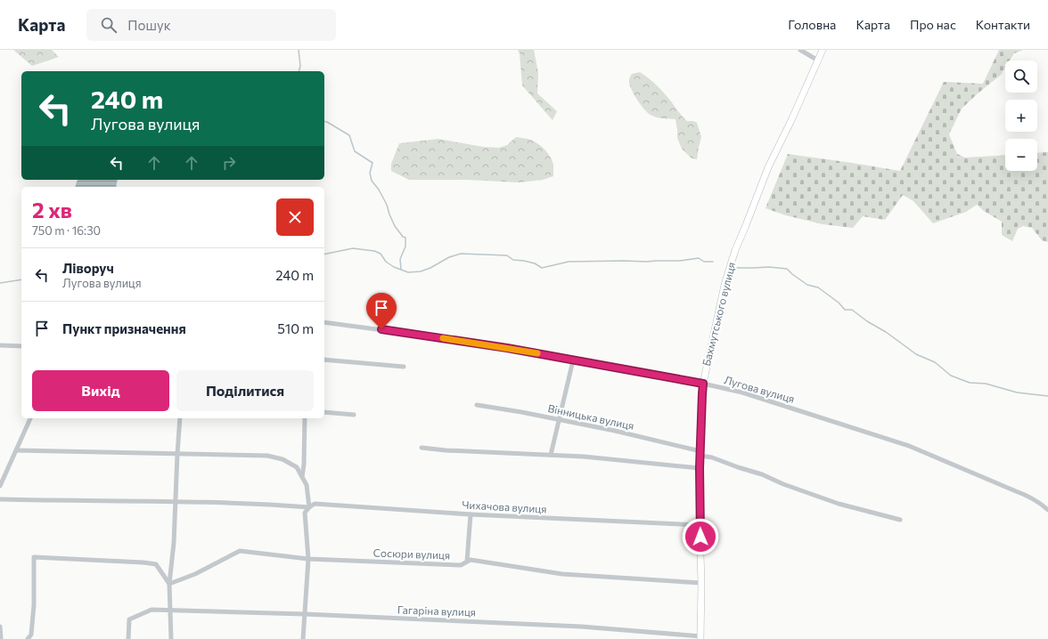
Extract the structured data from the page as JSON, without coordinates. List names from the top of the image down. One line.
{"streets":{"main road":["Бахмутського вулиця"],"street":["Лугова вулиця","Вінницька вулиця","Чихачова вулиця","Сосюри вулиця","Гагаріна вулиця"]},"crossings":[["Бахмутського вулиця","Лугова вулиця"],["Бахмутського вулиця","Вінницька вулиця"],["Бахмутського вулиця","Чихачова вулиця"],["Бахмутського вулиця","Сосюри вулиця"],["Бахмутського вулиця","Гагаріна вулиця"]],"page":{"header":"Карта","search":"Пошук","nav":["Головна","Карта","Про нас","Контакти"],"map_buttons":["+","−"],"turn":["240 m","Лугова вулиця"],"heading":["2 хв","750 m · 16:30"],"list":[{"name":"Ліворуч","note":"Лугова вулиця","value":"240 m"},{"name":"Пункт призначення","value":"510 m"}],"buttons":["Вихід","Поділитися"]}}
